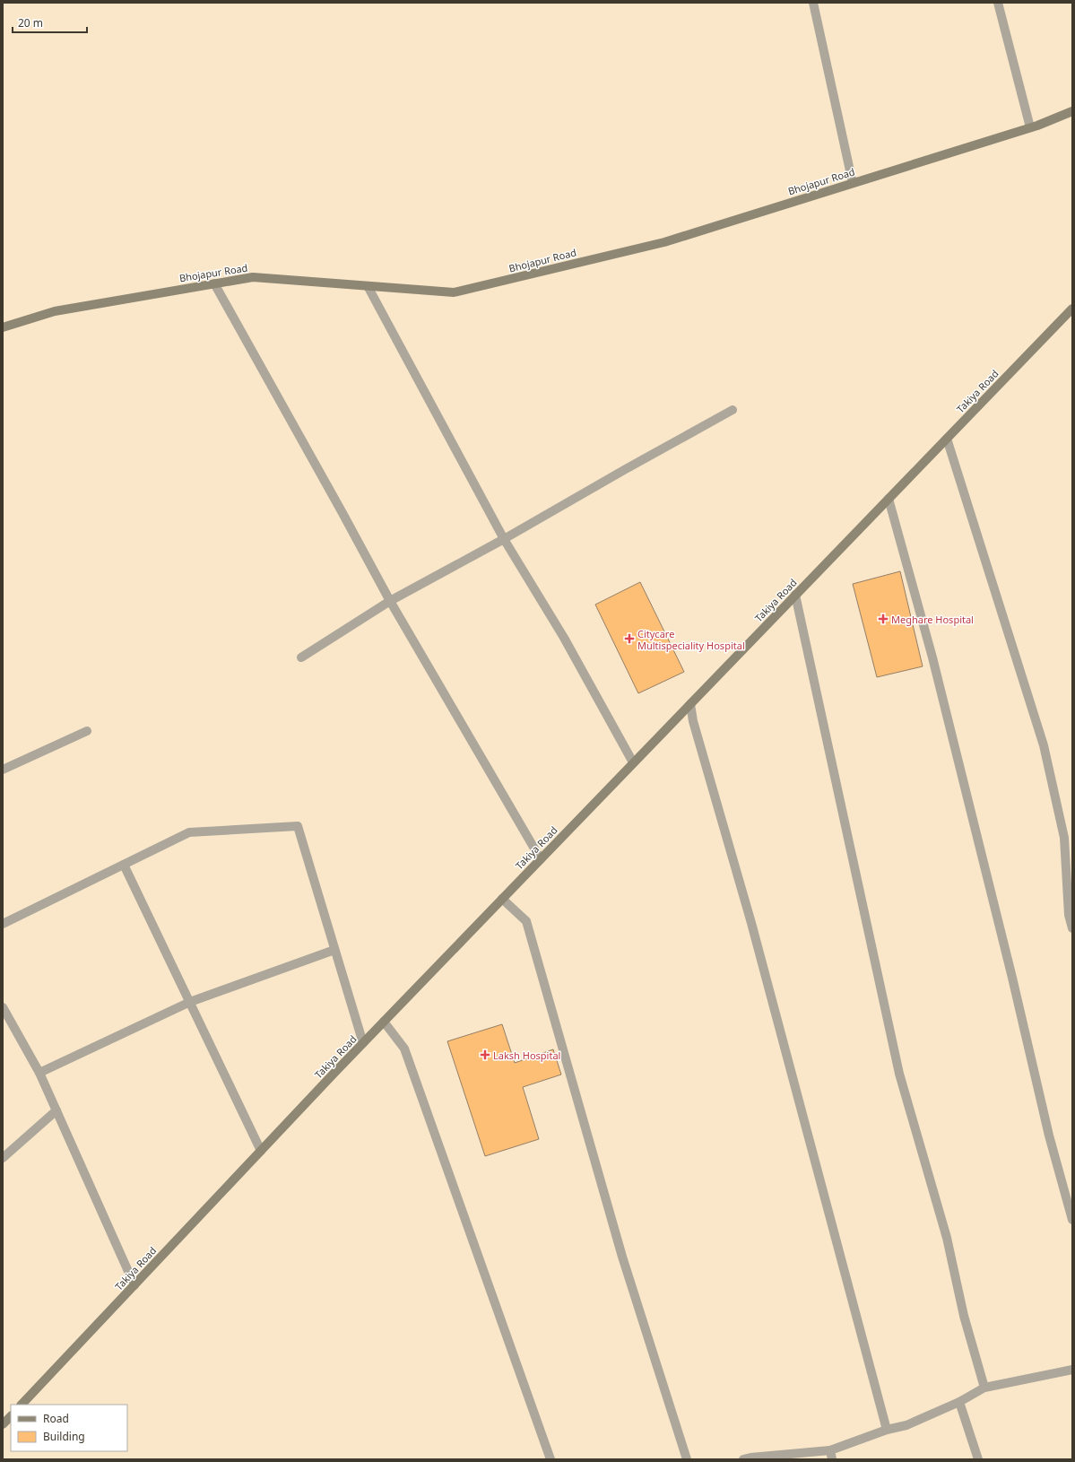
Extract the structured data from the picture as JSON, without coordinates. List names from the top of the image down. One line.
{"streets":{"main road":["Bhojapur Road","Takiya Road"]},"places":{"health":["Meghare Hospital","Citycare Multispeciality Hospital","Laksh Hospital"]},"legend":["Road","Building"],"scale_bar":"20 m"}
